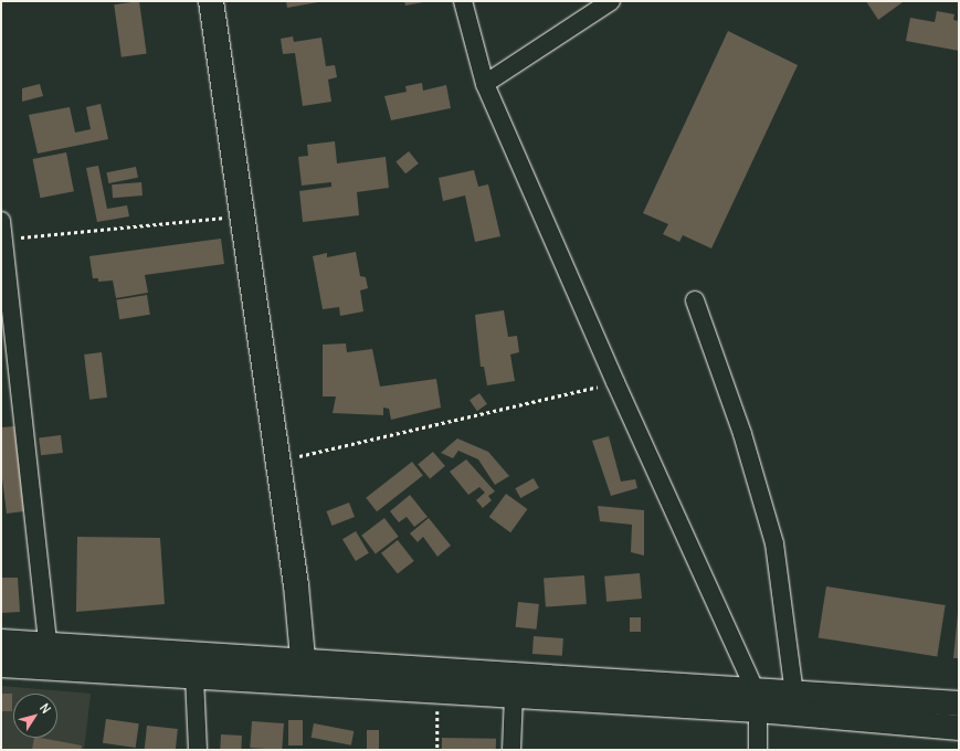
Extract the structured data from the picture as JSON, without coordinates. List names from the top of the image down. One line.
{"north":"top right"}
